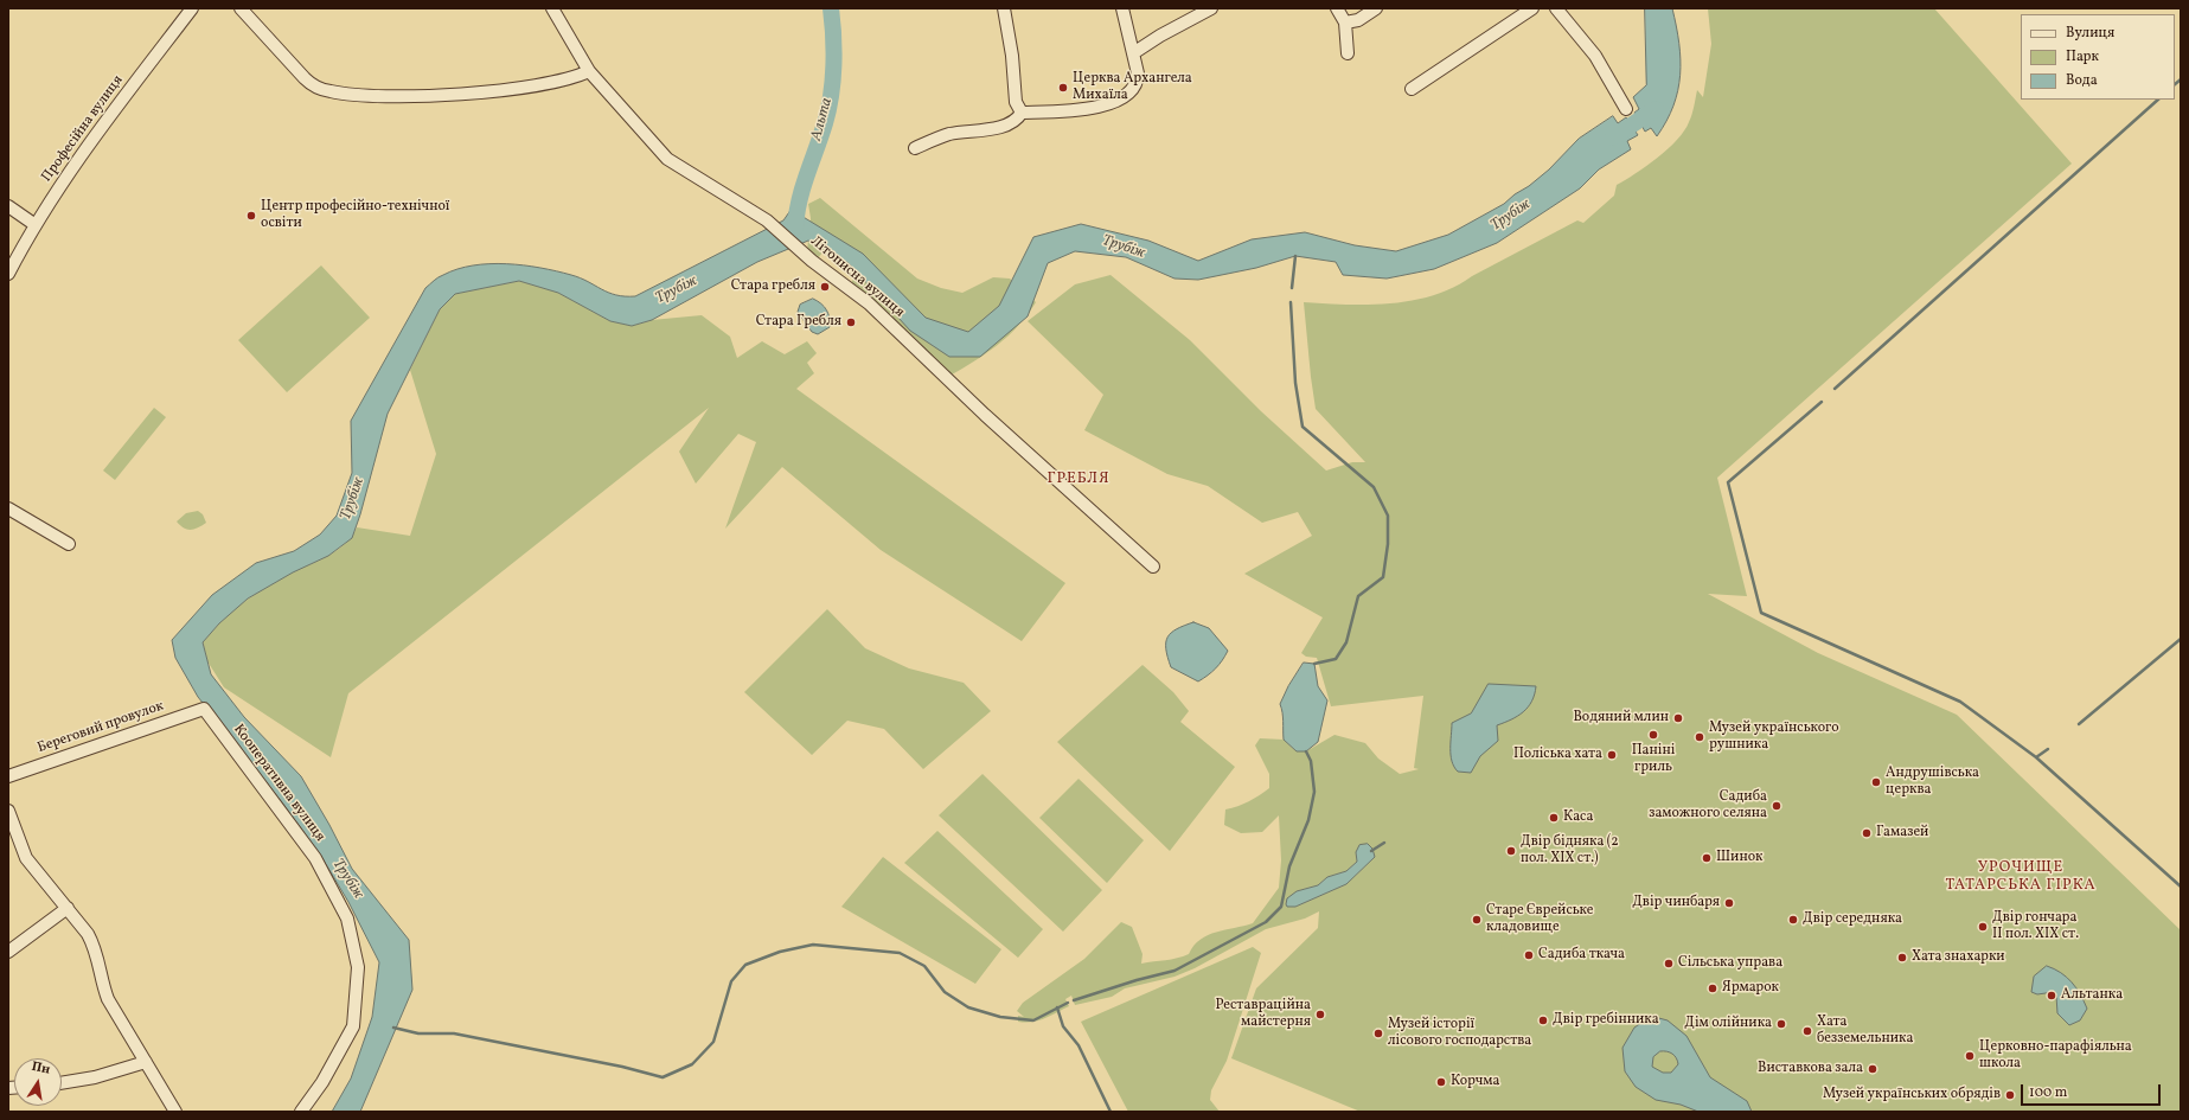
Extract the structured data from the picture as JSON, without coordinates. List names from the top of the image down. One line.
{"streets":{"street":["Професійна вулиця","Літописна вулиця","Береговий провулок","Кооперативна вулиця"]},"crossings":[["Береговий провулок","Кооперативна вулиця"]],"districts":["ГРЕБЛЯ","УРОЧИЩЕ ТАТАРСЬКА ГІРКА"],"water":["Альта","Трубіж"],"places":["Церква Архангела Михаїла","Центр професійно-технічної освіти","Стара гребля","Стара Гребля","Водяний млин","Паніні гриль","Музей українського рушника","Поліська хата","Андрушівська церква","Садиба заможного селяна","Каса","Гамазей","Двір бідняка (2 пол. XIX ст.)","Шинок","Двір чинбаря","Старе Єврейське кладовище","Двір середняка","Двір гончара II пол. XIX ст.","Садиба ткача","Хата знахарки","Сільська управа","Ярмарок","Альтанка","Реставраційна майстерня","Двір гребінника","Дім олійника","Хата безземельника","Музей історії лісового господарства","Церковно-парафіяльна школа","Виставкова зала","Корчма","Музей українських обрядів"],"legend":["Вулиця","Парк","Вода"],"scale_bar":"100 m","north":"top"}
